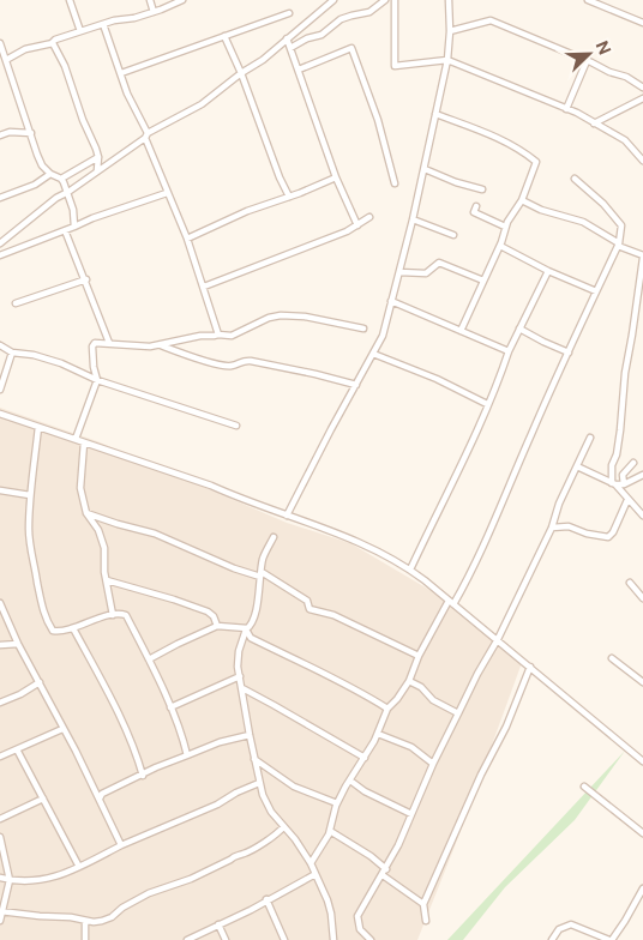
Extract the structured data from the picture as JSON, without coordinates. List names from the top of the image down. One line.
{"north":"top right"}
